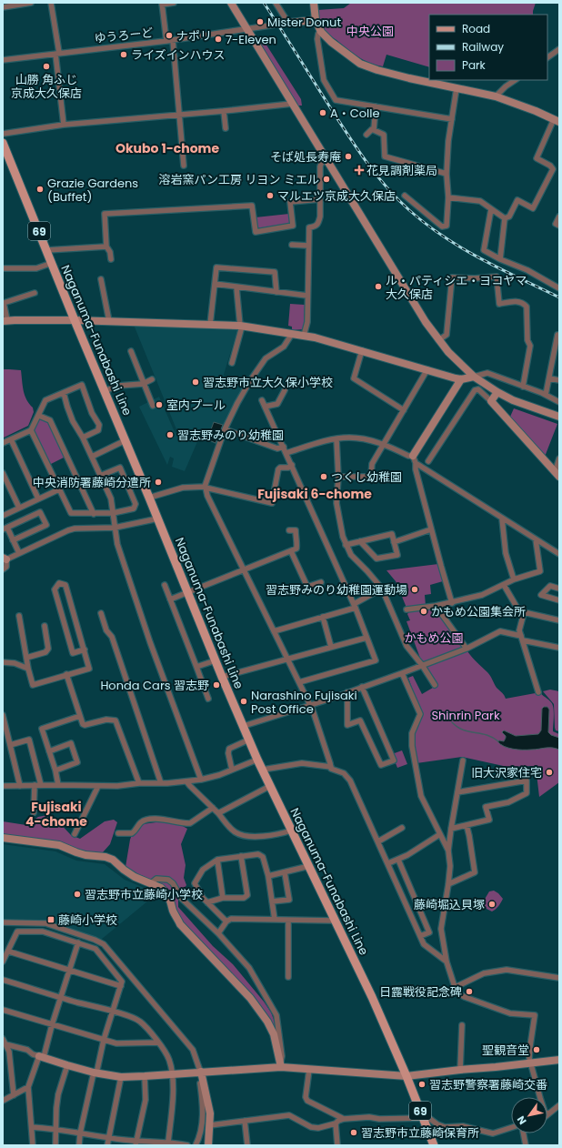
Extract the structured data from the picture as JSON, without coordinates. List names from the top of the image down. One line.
{"streets":{"main road":["69","Naganuma-Funabashi Line"],"street":["ゆうろーど"]},"districts":["Okubo 1-chome","Fujisaki 6-chome","Fujisaki 4-chome"],"parks":["中央公園","かもめ公園","Shinrin Park"],"places":{"other":["Mister Donut","ナポリ","7-Eleven","ライズインハウス","山勝 角ふじ 京成大久保店","A・Colle","そば処長寿庵","溶岩窯パン工房 リヨン ミエル","Grazie Gardens (Buffet)","マルエツ京成大久保店","ル・パティシエ・ヨコヤマ 大久保店","習志野市立大久保小学校","室内プール","習志野みのり幼稚園","つくし幼稚園","中央消防署藤崎分遣所","習志野みのり幼稚園運動場","かもめ公園集会所","Honda Cars 習志野","Narashino Fujisaki Post Office","旧大沢家住宅","習志野市立藤崎小学校","藤崎堀込貝塚","日露戦役記念碑","聖観音堂","習志野警察署藤崎交番","習志野市立藤崎保育所"],"health":["花見調剤薬局"],"transit":["藤崎小学校"]},"legend":["Road","Railway","Park"],"north":"bottom left"}
